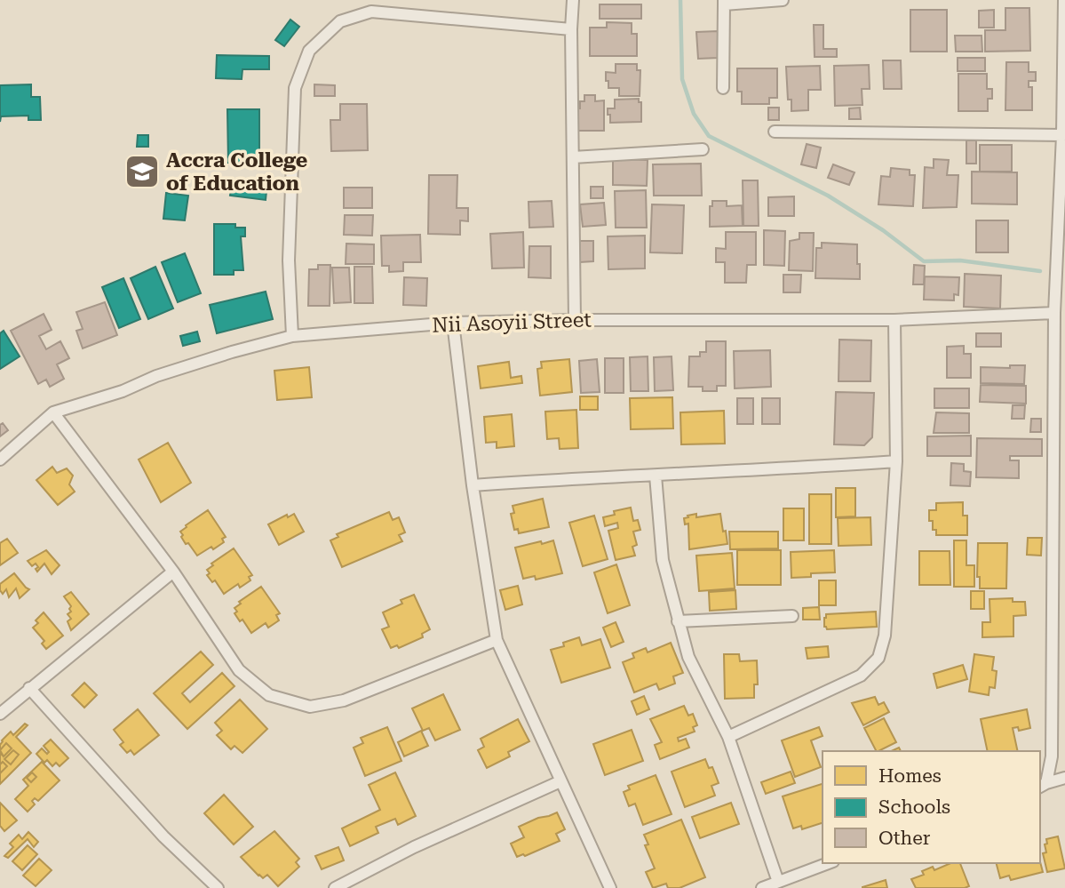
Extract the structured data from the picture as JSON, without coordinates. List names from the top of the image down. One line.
{"streets":{"street":["Nii Asoyii Street"]},"places":{"school or university":["Accra College of Education"]},"legend":["Homes","Schools","Other"]}
